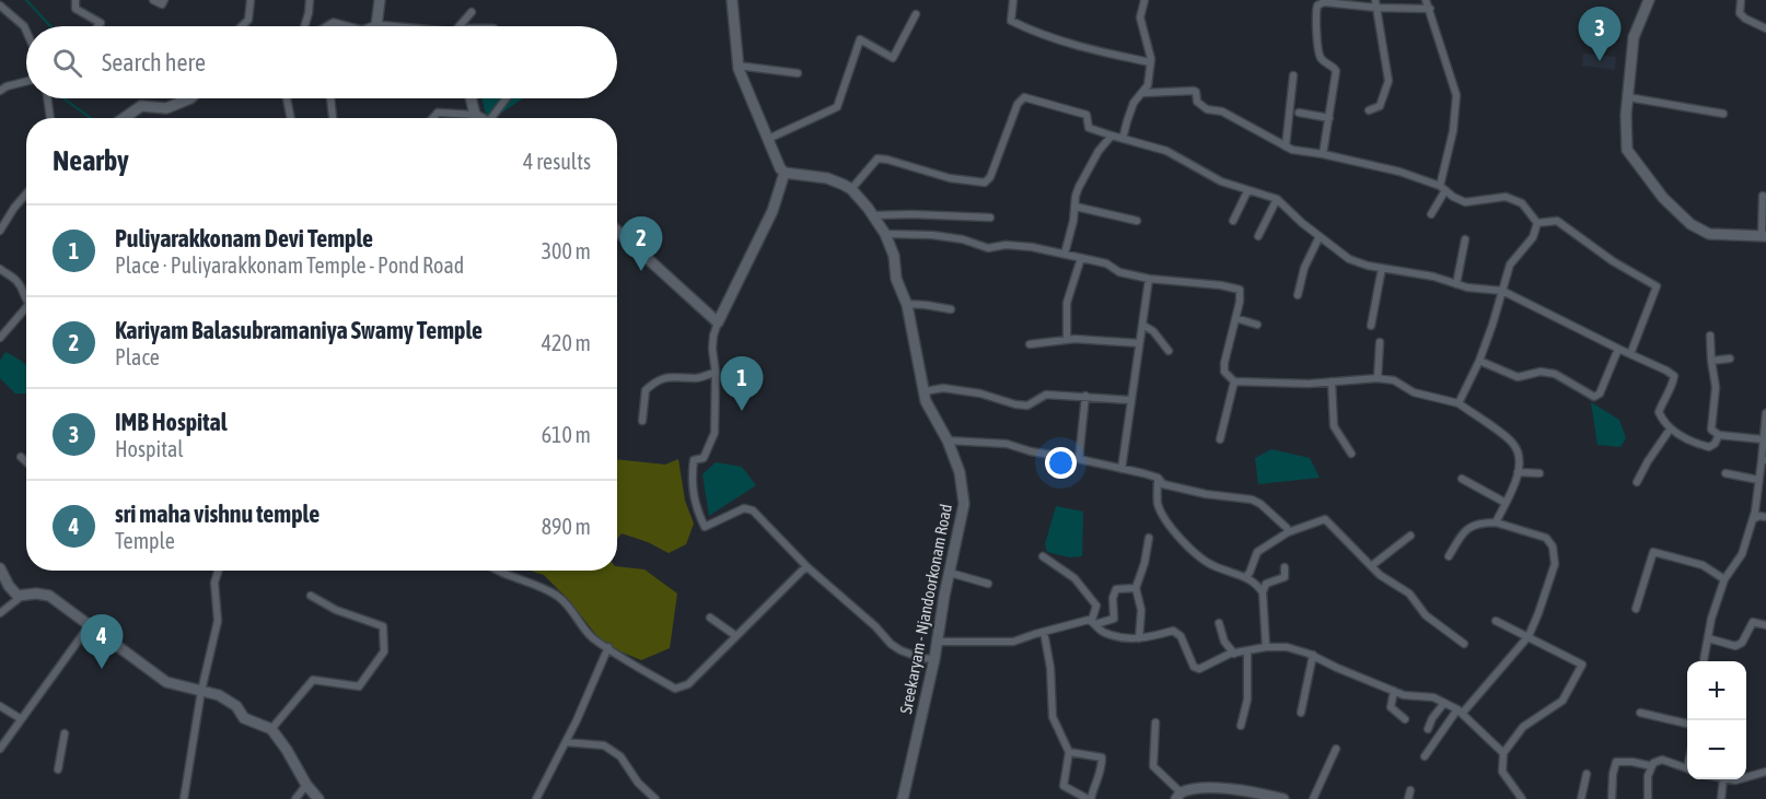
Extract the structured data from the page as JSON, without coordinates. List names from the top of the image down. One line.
{"streets":{"main road":["Sreekaryam - Njandoorkonam Road"]},"page":{"pins":["3","2","1","4"],"search":"Search here","heading":["Nearby","4 results"],"list":[{"mark":"1","name":"Puliyarakkonam Devi Temple","note":"Place · Puliyarakkonam Temple - Pond Road","value":"300 m"},{"mark":"2","name":"Kariyam Balasubramaniya Swamy Temple","note":"Place","value":"420 m"},{"mark":"3","name":"IMB Hospital","note":"Hospital","value":"610 m"},{"mark":"4","name":"sri maha vishnu temple","note":"Temple","value":"890 m"}],"map_buttons":["+","−"]}}
